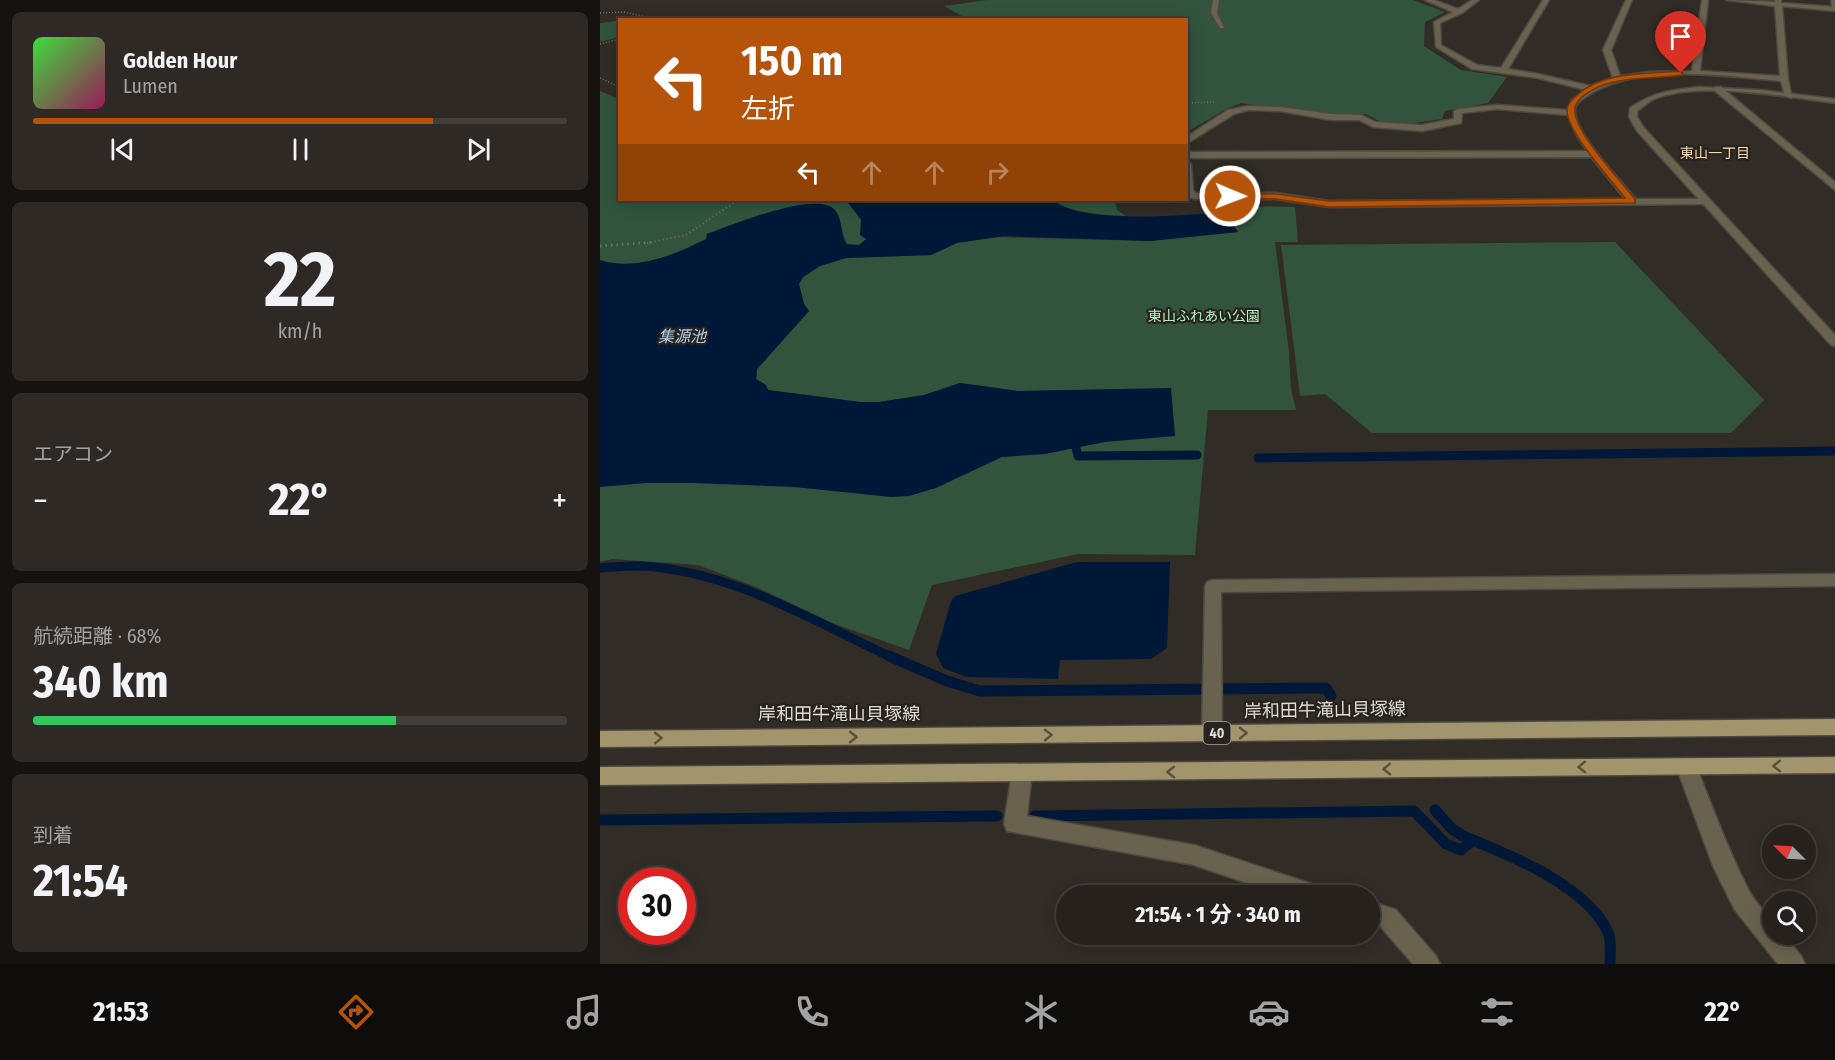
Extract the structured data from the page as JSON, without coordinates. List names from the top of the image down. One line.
{"streets":{"main road":["岸和田牛滝山貝塚線","40"]},"districts":["東山一丁目"],"water":["集源池"],"parks":["東山ふれあい公園"],"north":"top left","page":{"turn":["150 m","左折"],"song":["Golden Hour","Lumen"],"tile":[["22","km/h"],"エアコン",["航続距離 · 68%","340 km"],["到着","21:54"]],"heat":["−","22°","+"],"limit":"30","trip":"21:54 · 1 分 · 340 m","tabs":["21:53","22°"]}}
